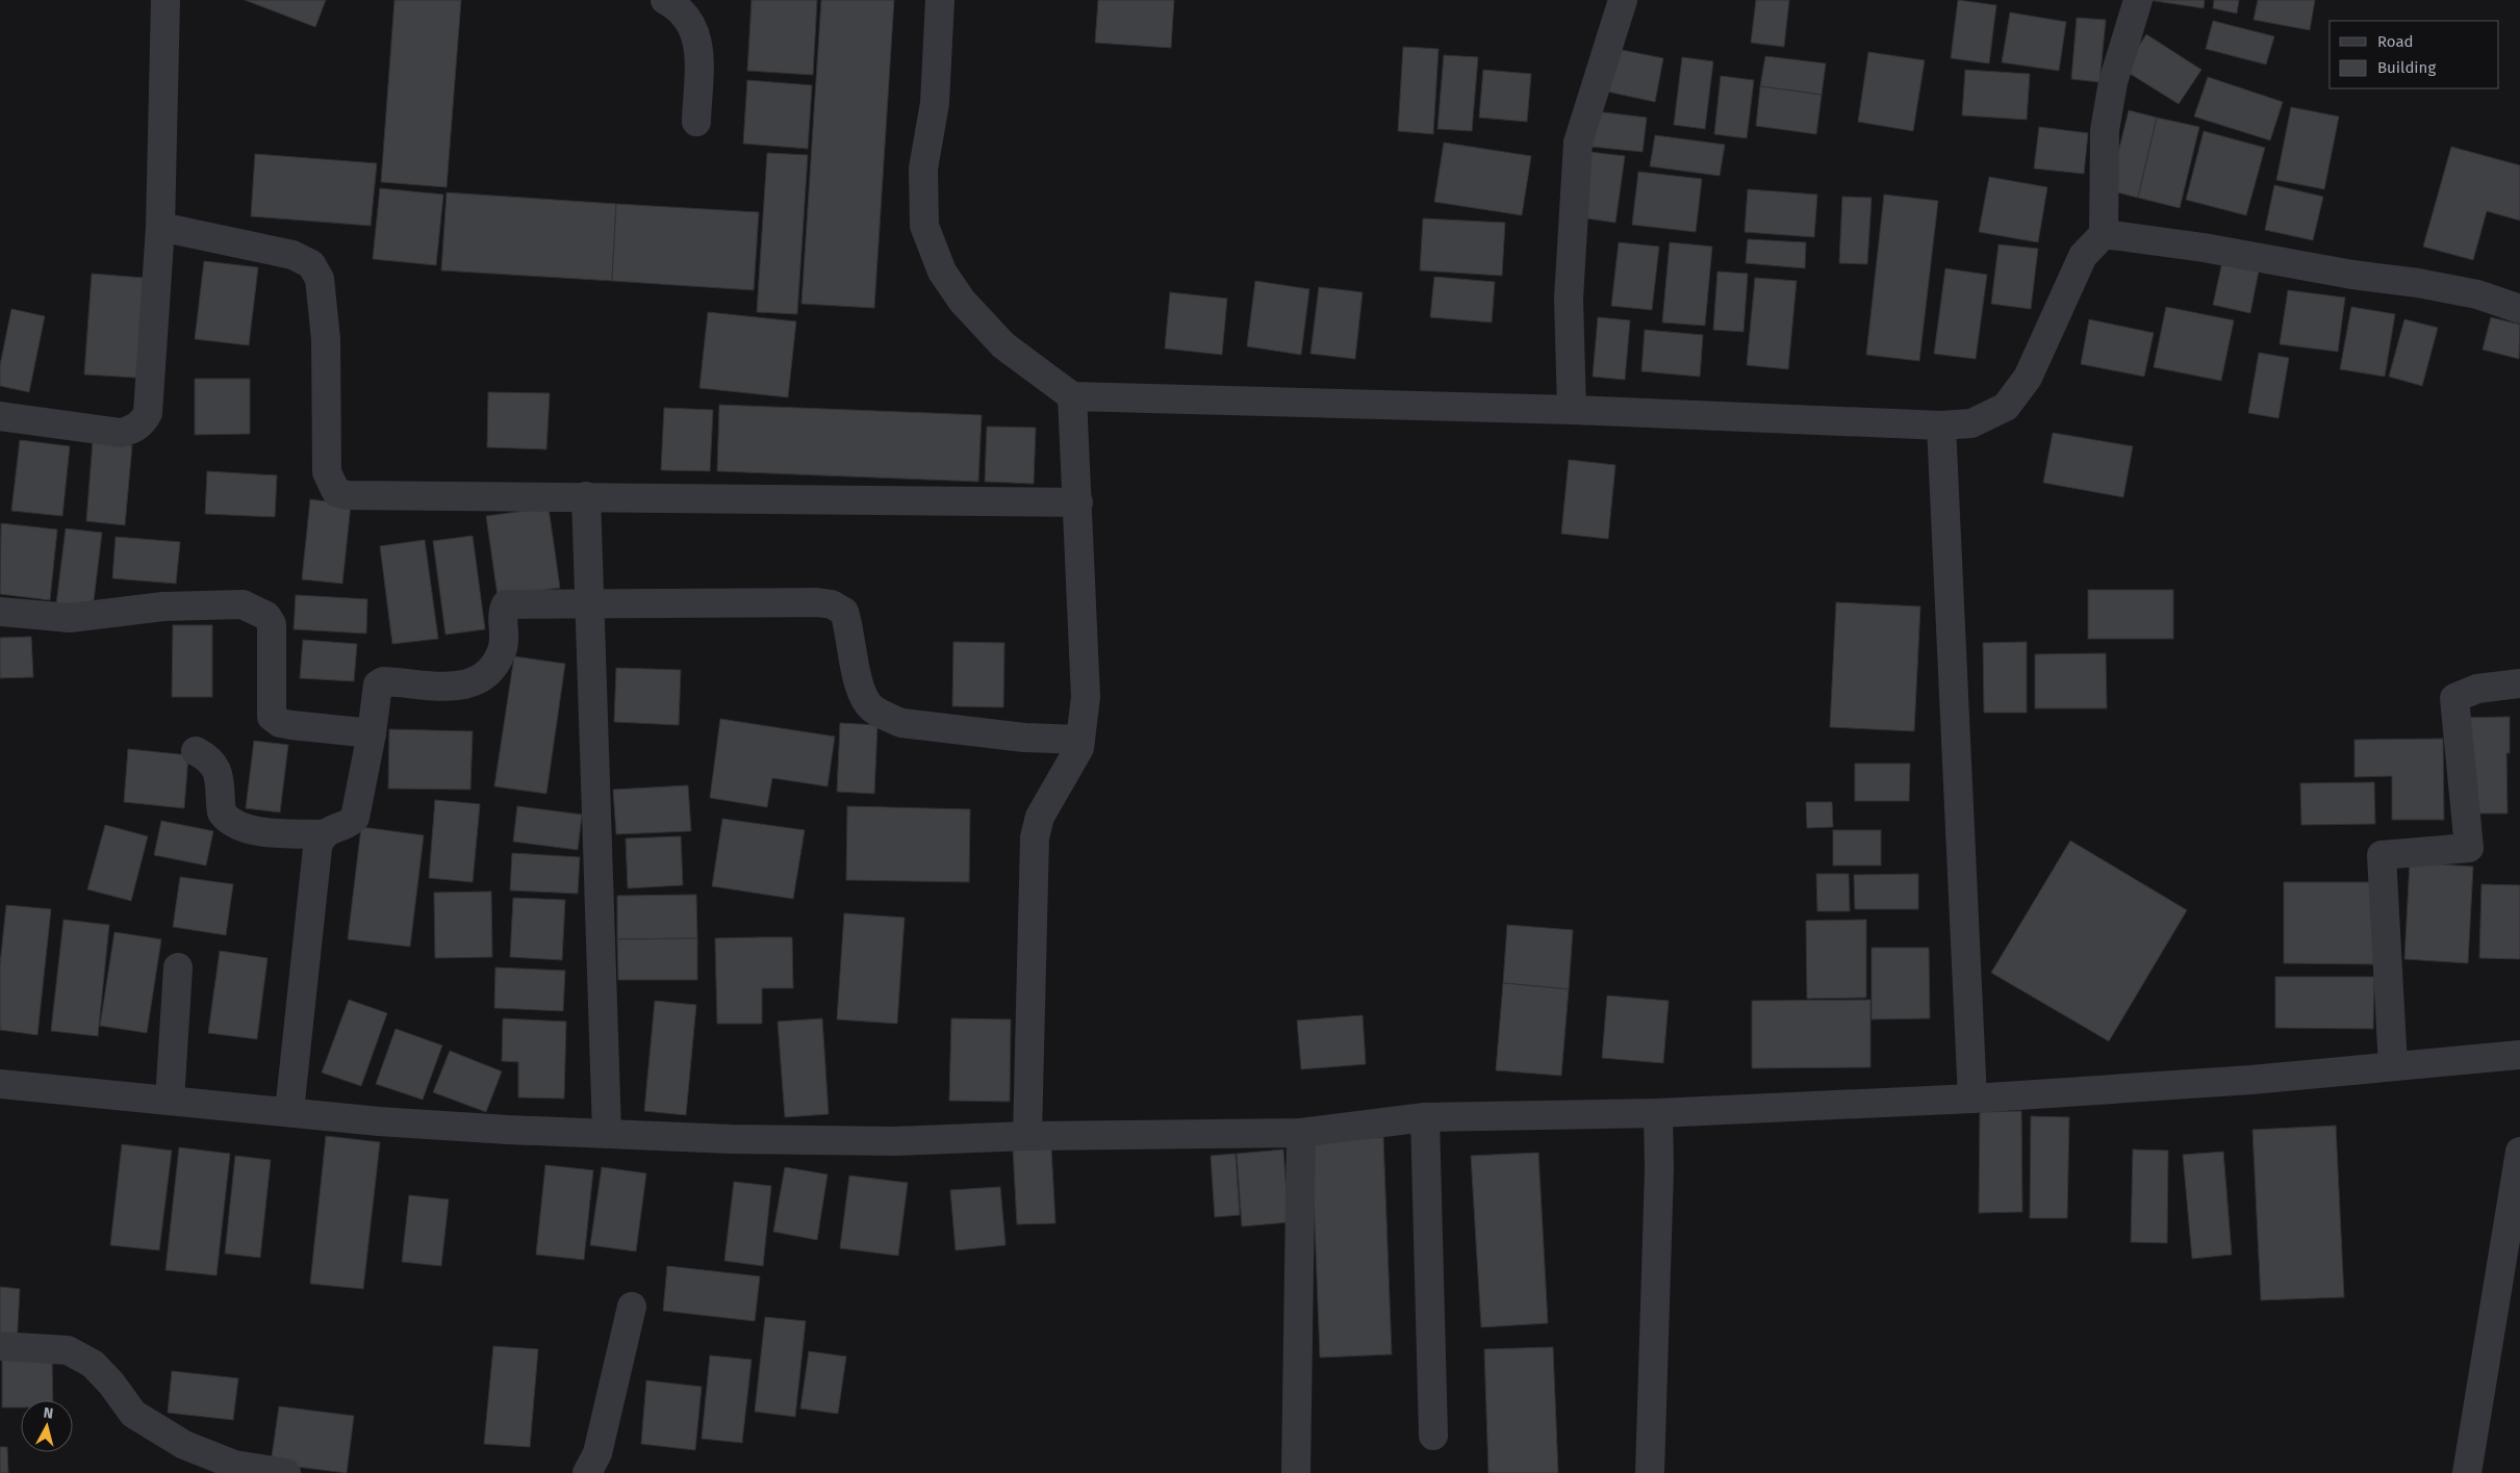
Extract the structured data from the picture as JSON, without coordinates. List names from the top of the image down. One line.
{"legend":["Road","Building"],"north":"top"}
